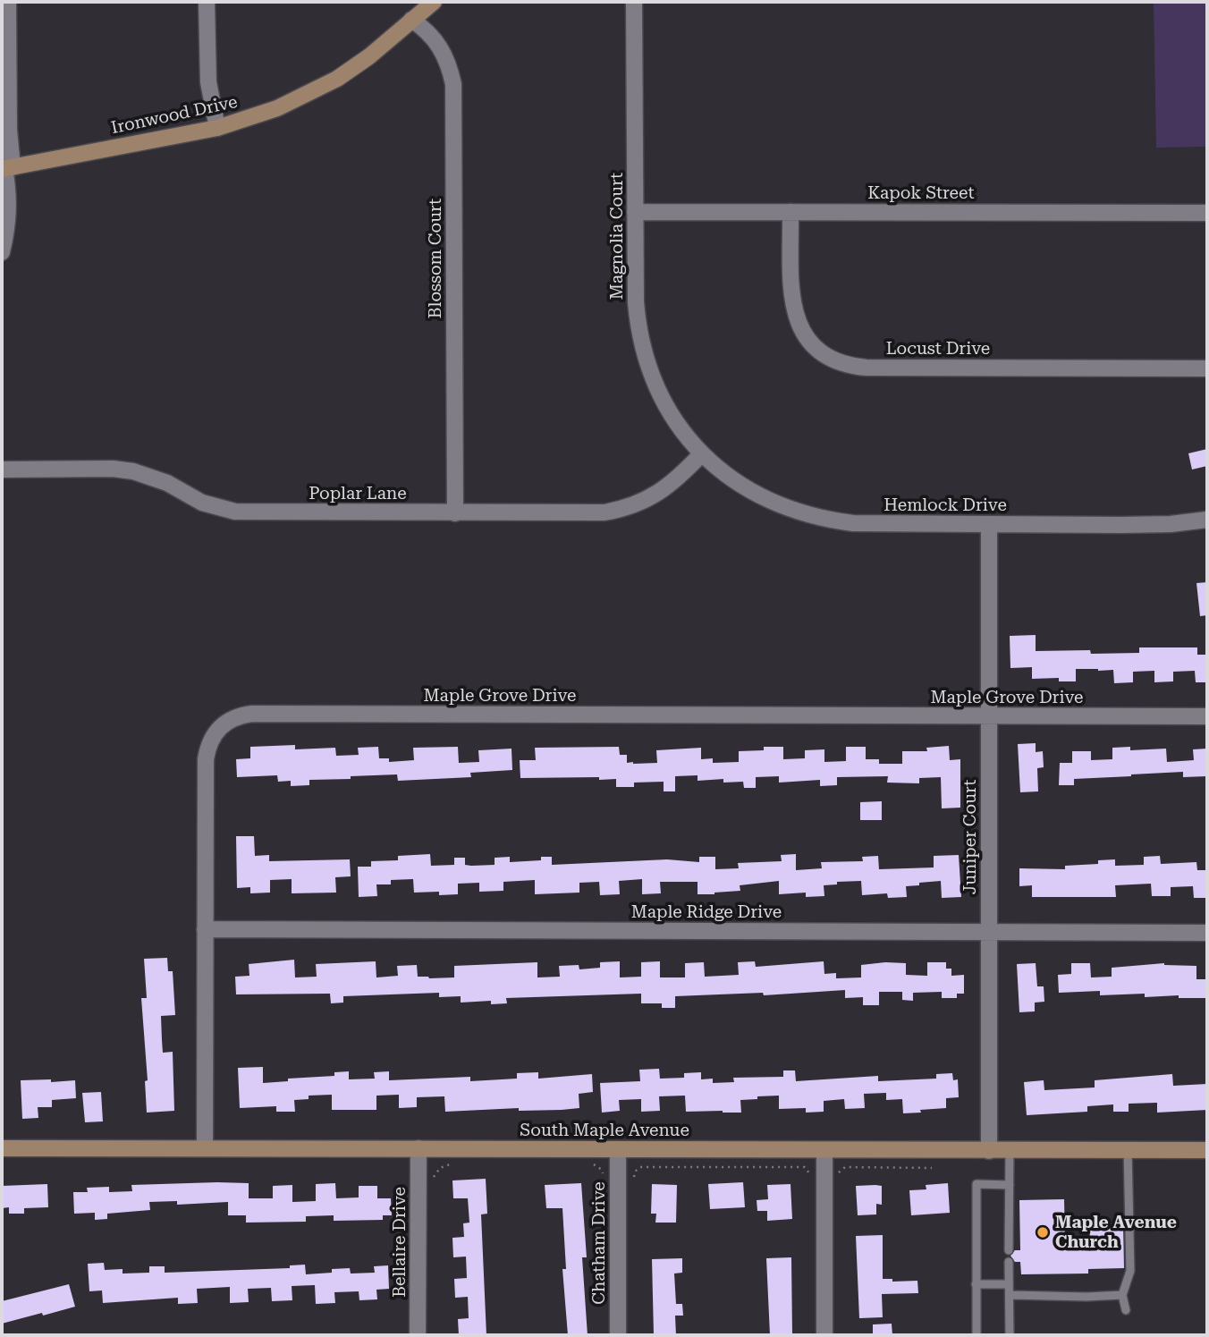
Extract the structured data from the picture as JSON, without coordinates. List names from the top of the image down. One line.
{"streets":{"main road":["Ironwood Drive","South Maple Avenue"],"street":["Kapok Street","Magnolia Court","Blossom Court","Locust Drive","Poplar Lane","Hemlock Drive","Maple Grove Drive","Juniper Court","Maple Ridge Drive","Bellaire Drive","Chatham Drive"]},"crossings":[["Ironwood Drive","Blossom Court"],["Kapok Street","Magnolia Court"],["Kapok Street","Locust Drive"],["Magnolia Court","Poplar Lane"],["Magnolia Court","Hemlock Drive"],["Blossom Court","Poplar Lane"],["Poplar Lane","Hemlock Drive"],["Hemlock Drive","Juniper Court"],["Maple Grove Drive","Juniper Court"],["Maple Grove Drive","Maple Ridge Drive"],["Maple Grove Drive","South Maple Avenue"],["Juniper Court","Maple Ridge Drive"],["Juniper Court","South Maple Avenue"],["South Maple Avenue","Bellaire Drive"],["South Maple Avenue","Chatham Drive"]],"places":["Maple Avenue Church"]}
